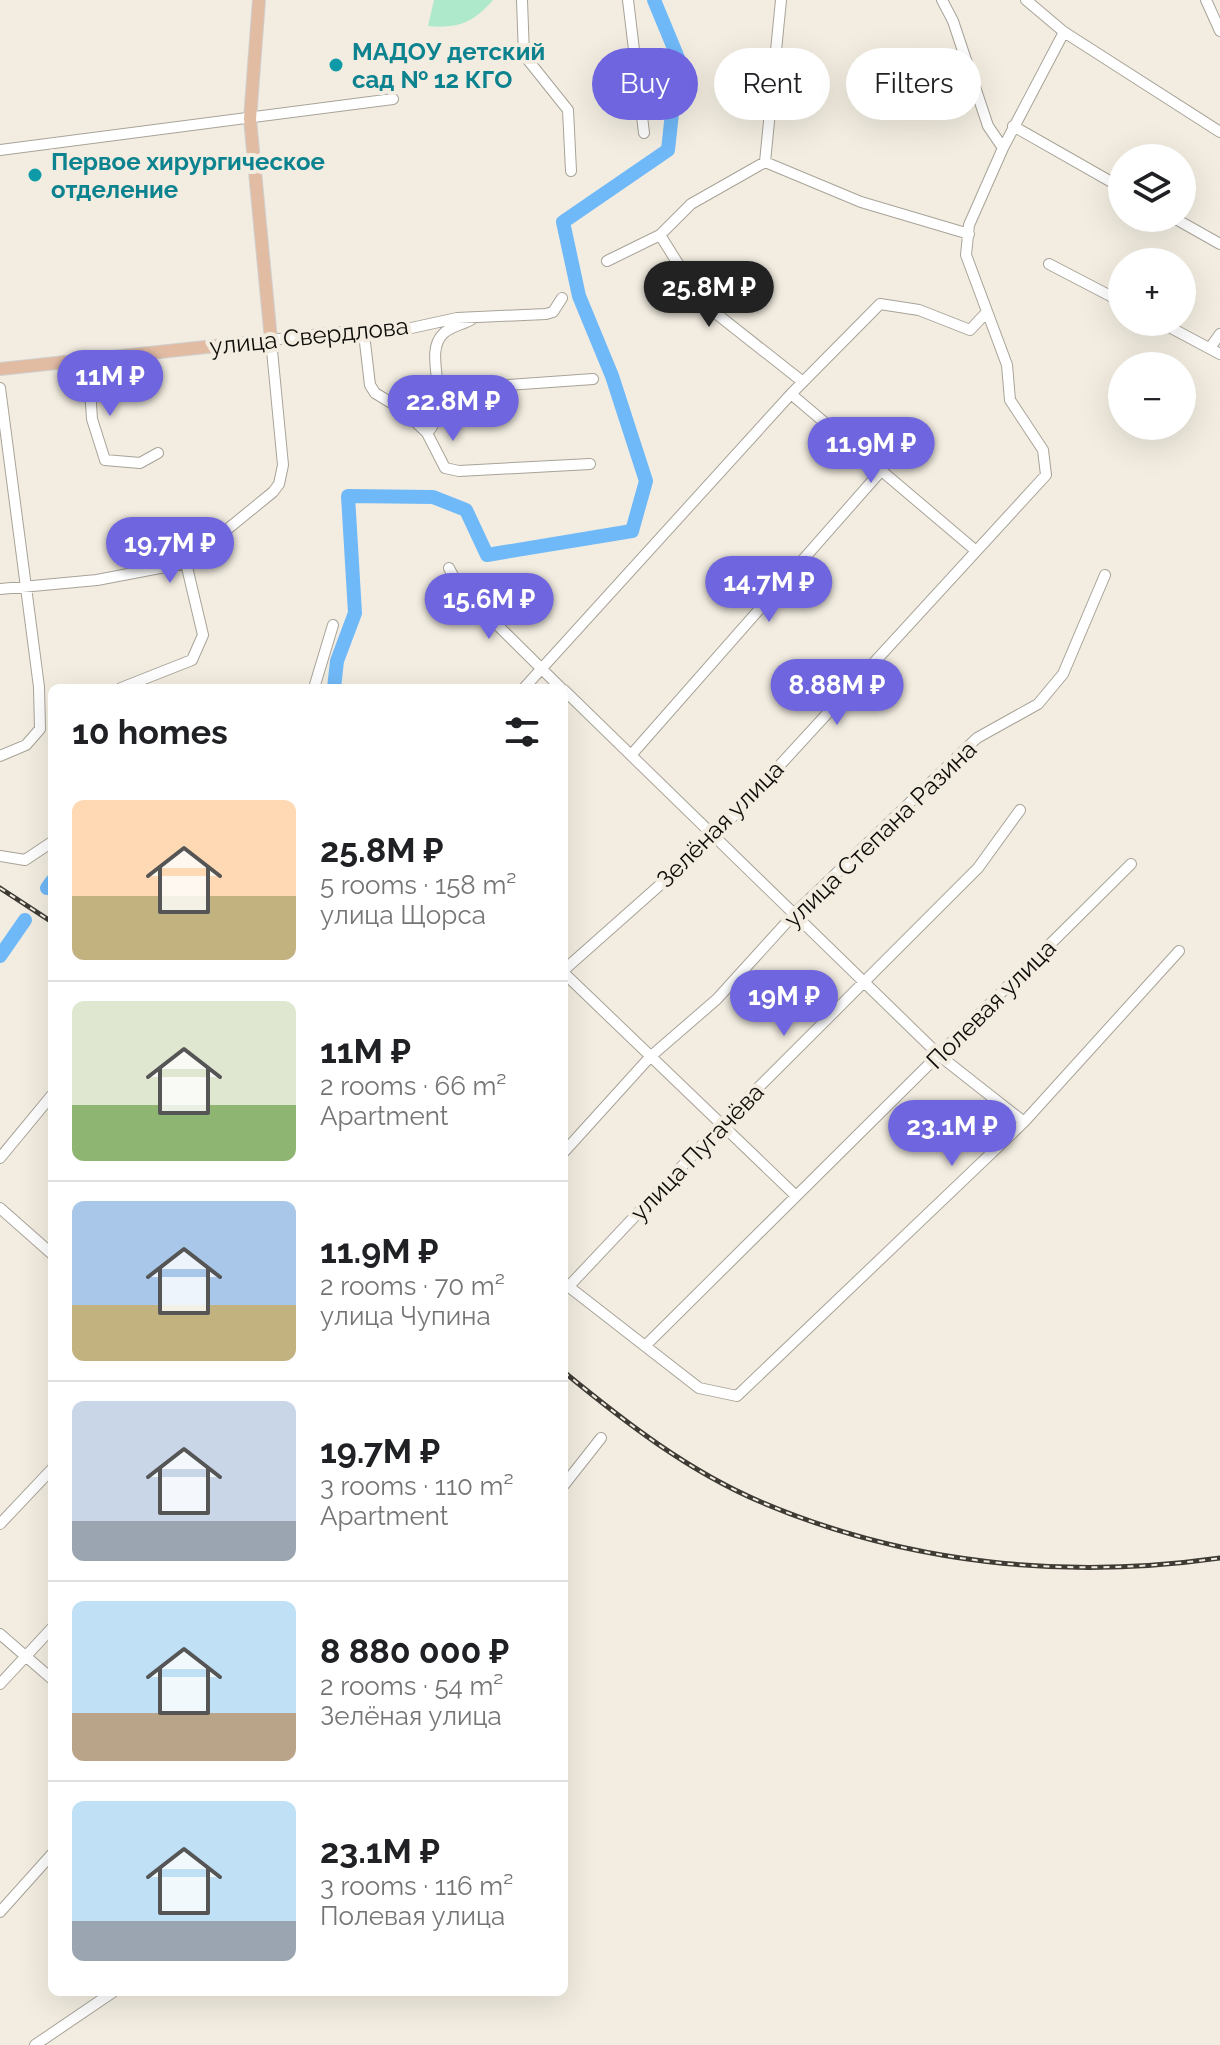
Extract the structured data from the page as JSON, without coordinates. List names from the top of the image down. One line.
{"streets":{"main road":["улица Свердлова"],"street":["Зелёная улица","улица Степана Разина","Полевая улица","улица Пугачёва"]},"places":["МАДОУ детский сад № 12 КГО","Первое хирургическое отделение"],"page":{"chip":["Buy","Rent","Filters"],"map_buttons":["+","−"],"price":["25.8M ₽","11M ₽","22.8M ₽","11.9M ₽","19.7M ₽","14.7M ₽","15.6M ₽","8.88M ₽","19M ₽","23.1M ₽"],"heading":"10 homes","list":[{"name":"25.8M ₽","note":"5 rooms · 158 m² · улица Щорса"},{"name":"11M ₽","note":"2 rooms · 66 m² · Apartment"},{"name":"11.9M ₽","note":"2 rooms · 70 m² · улица Чупина"},{"name":"19.7M ₽","note":"3 rooms · 110 m² · Apartment"},{"name":"8 880 000 ₽","note":"2 rooms · 54 m² · Зелёная улица"},{"name":"23.1M ₽","note":"3 rooms · 116 m² · Полевая улица"}]}}
